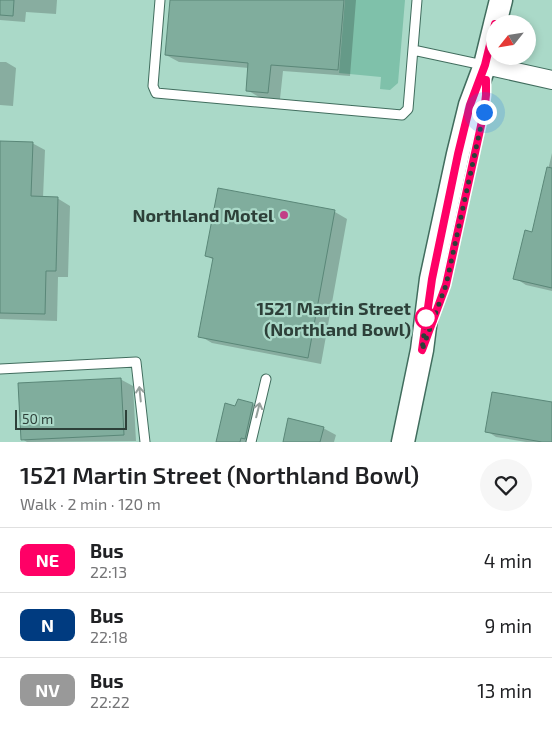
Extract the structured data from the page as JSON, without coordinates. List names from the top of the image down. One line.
{"places":["Northland Motel","1521 Martin Street (Northland Bowl)"],"lines":["bus line NE"],"scale_bar":"50 m","north":"bottom left","page":{"scale":"50 m","heading":["1521 Martin Street (Northland Bowl)","Walk · 2 min · 120 m"],"list":[{"mark":"NE","name":"Bus","note":"22:13","value":"4 min"},{"mark":"N","name":"Bus","note":"22:18","value":"9 min"},{"mark":"NV","name":"Bus","note":"22:22","value":"13 min"}]}}
